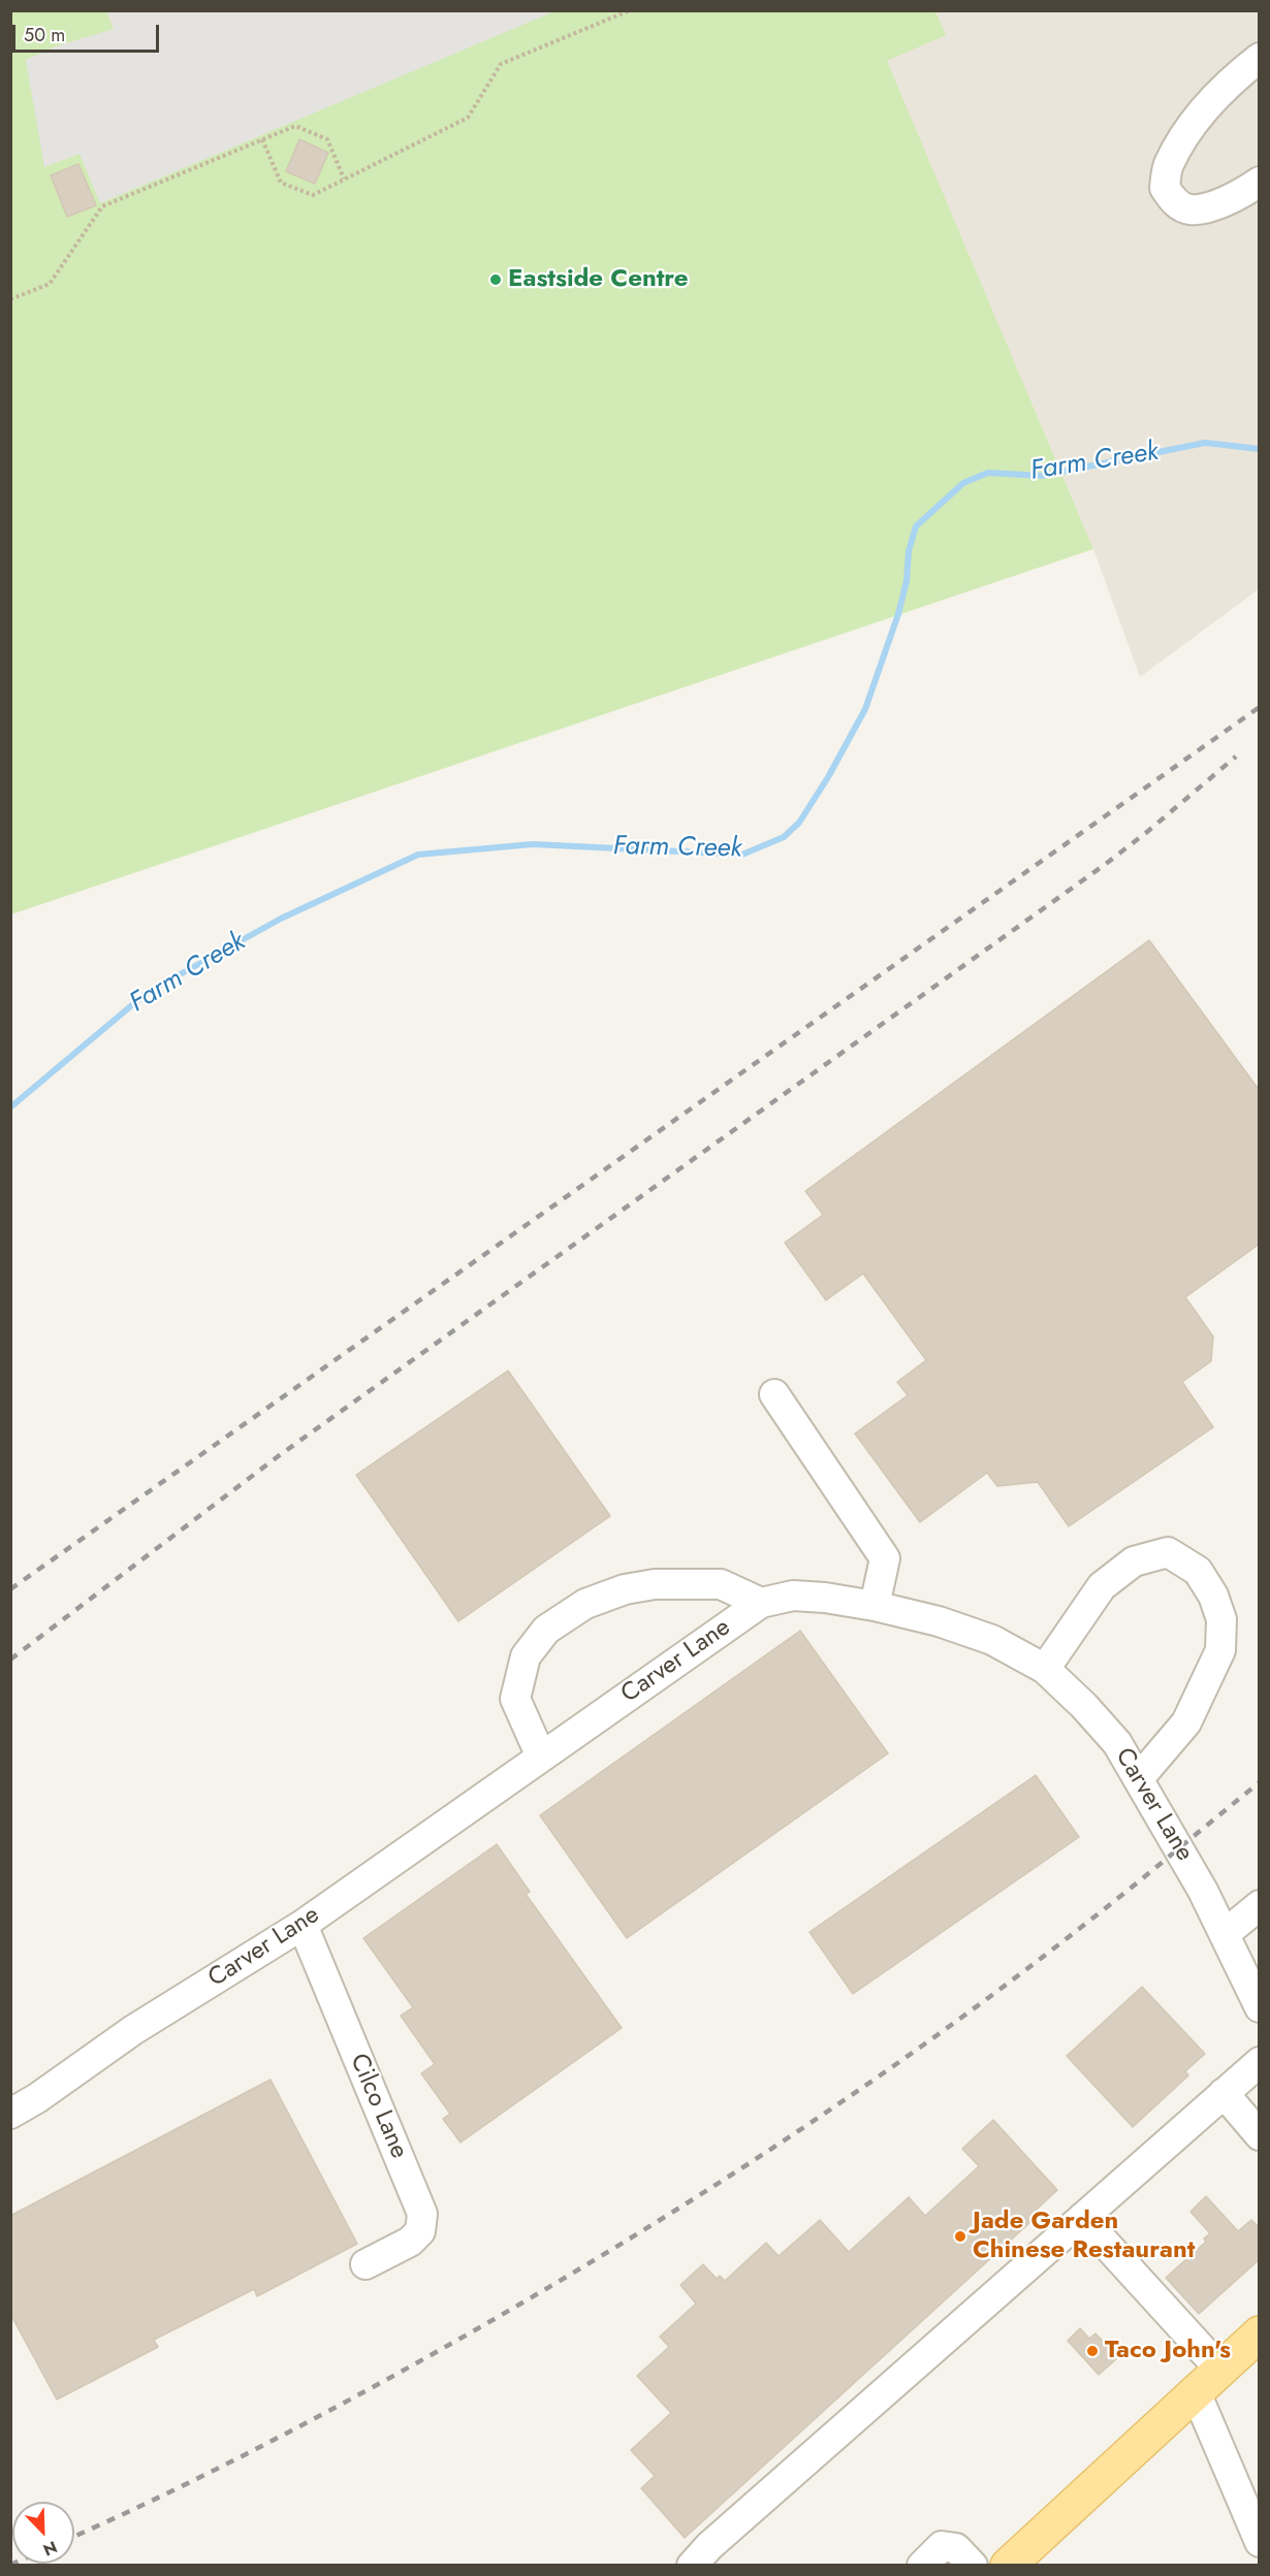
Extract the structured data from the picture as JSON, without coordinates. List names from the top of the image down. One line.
{"streets":{"street":["Carver Lane","Cilco Lane"]},"crossings":[["Carver Lane","Cilco Lane"]],"water":["Farm Creek"],"places":["Eastside Centre","Jade Garden Chinese Restaurant","Taco John's"],"scale_bar":"50 m","north":"bottom right"}
